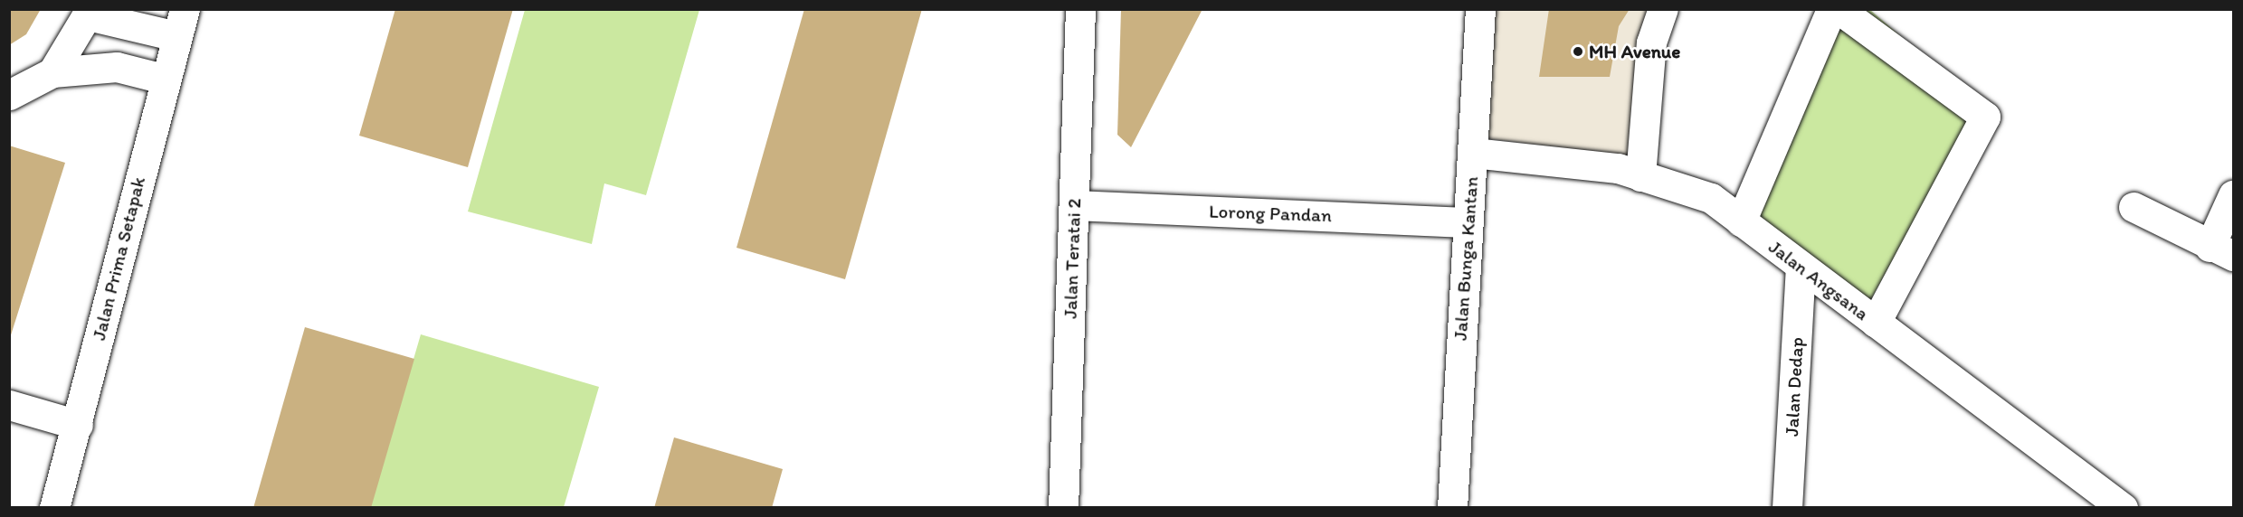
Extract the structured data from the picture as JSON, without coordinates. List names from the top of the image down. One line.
{"streets":{"street":["Lorong Pandan","Jalan Prima Setapak","Jalan Teratai 2","Jalan Bunga Kantan","Jalan Angsana","Jalan Dedap"]},"crossings":[["Lorong Pandan","Jalan Teratai 2"],["Lorong Pandan","Jalan Bunga Kantan"],["Jalan Bunga Kantan","Jalan Angsana"],["Jalan Angsana","Jalan Dedap"]],"places":["MH Avenue"]}
